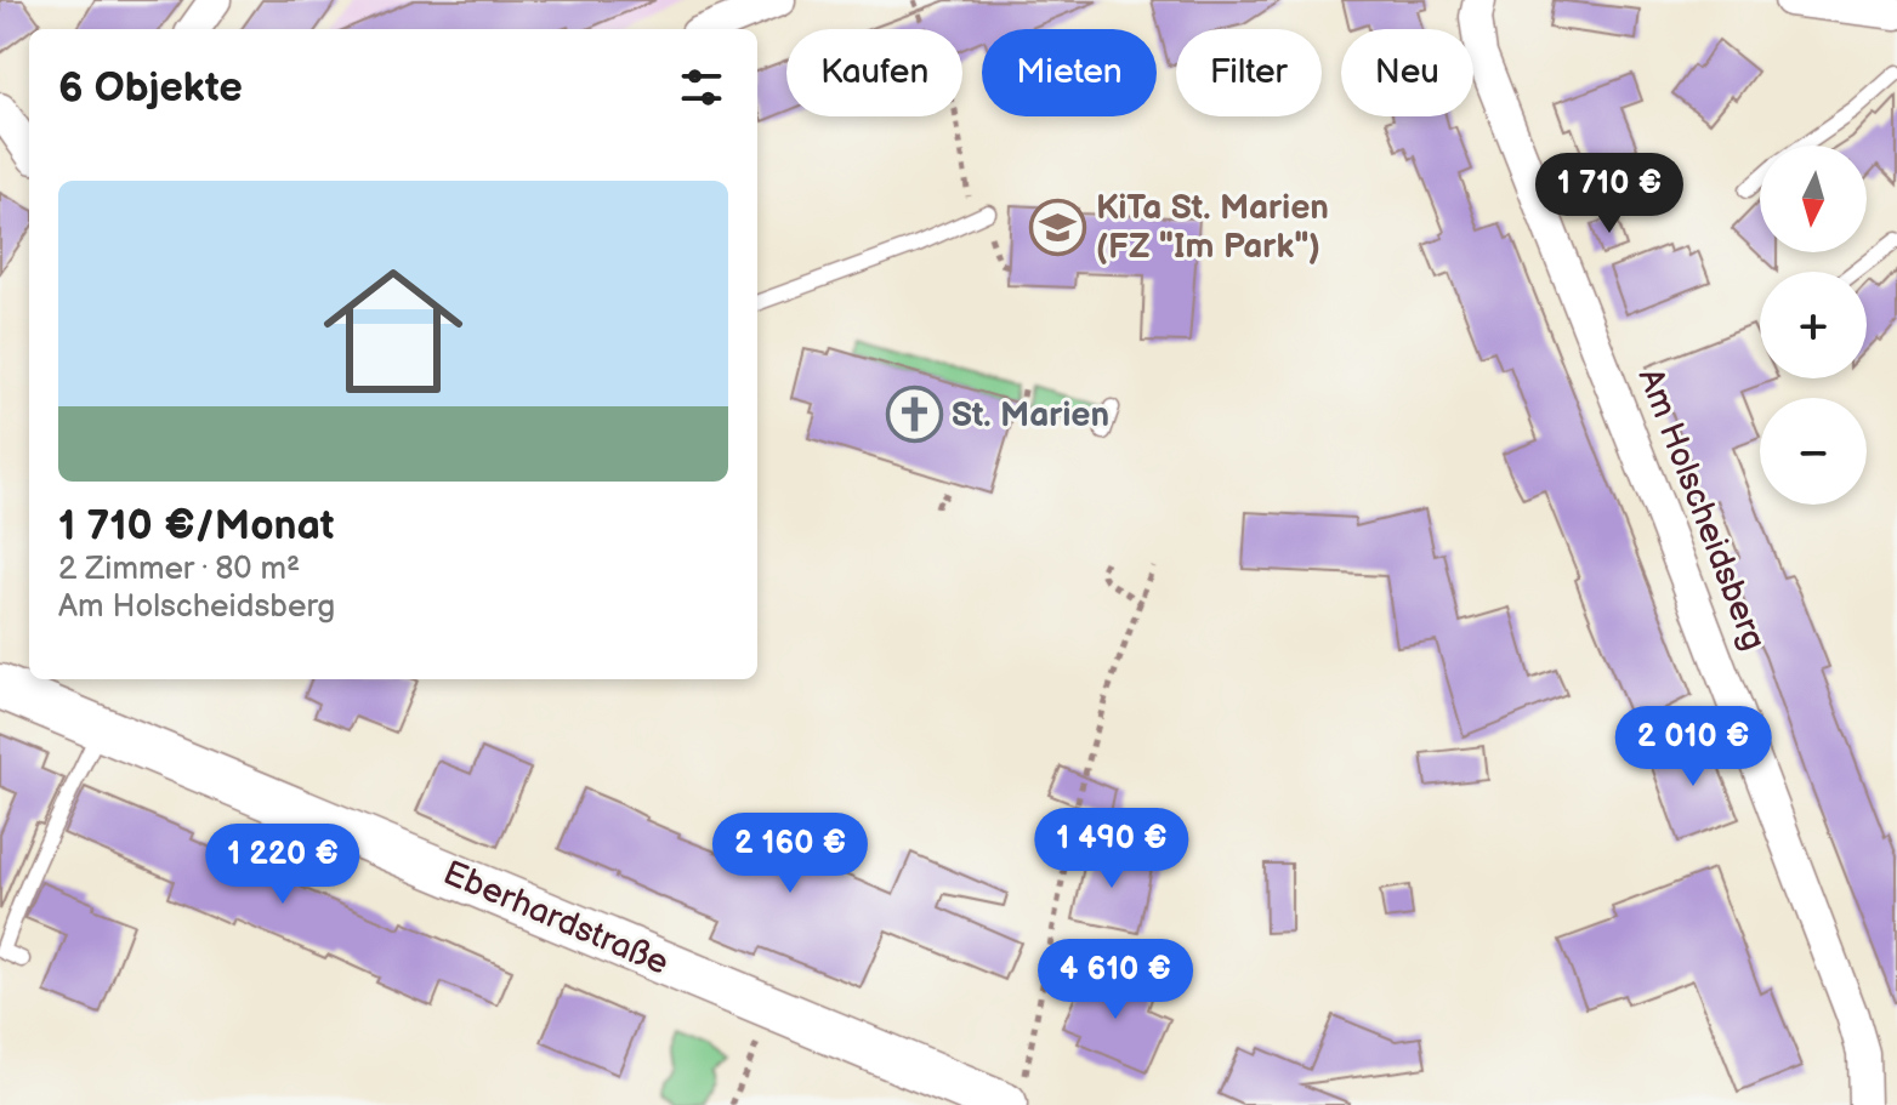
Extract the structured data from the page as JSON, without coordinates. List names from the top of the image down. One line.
{"streets":{"main road":["Eberhardstraße"],"street":["Am Holscheidsberg"]},"places":{"school or university":["KiTa St. Marien (FZ \"Im Park\")"],"church":["St. Marien"]},"north":"bottom","page":{"chip":["Kaufen","Mieten","Filter","Neu"],"heading":"6 Objekte","map_buttons":["+","−"],"list":[{"name":"1 710 €/Monat","note":"2 Zimmer · 80 m² · Am Holscheidsberg"}],"price":["1 710 €","2 010 €","1 490 €","2 160 €","1 220 €","4 610 €"]}}
